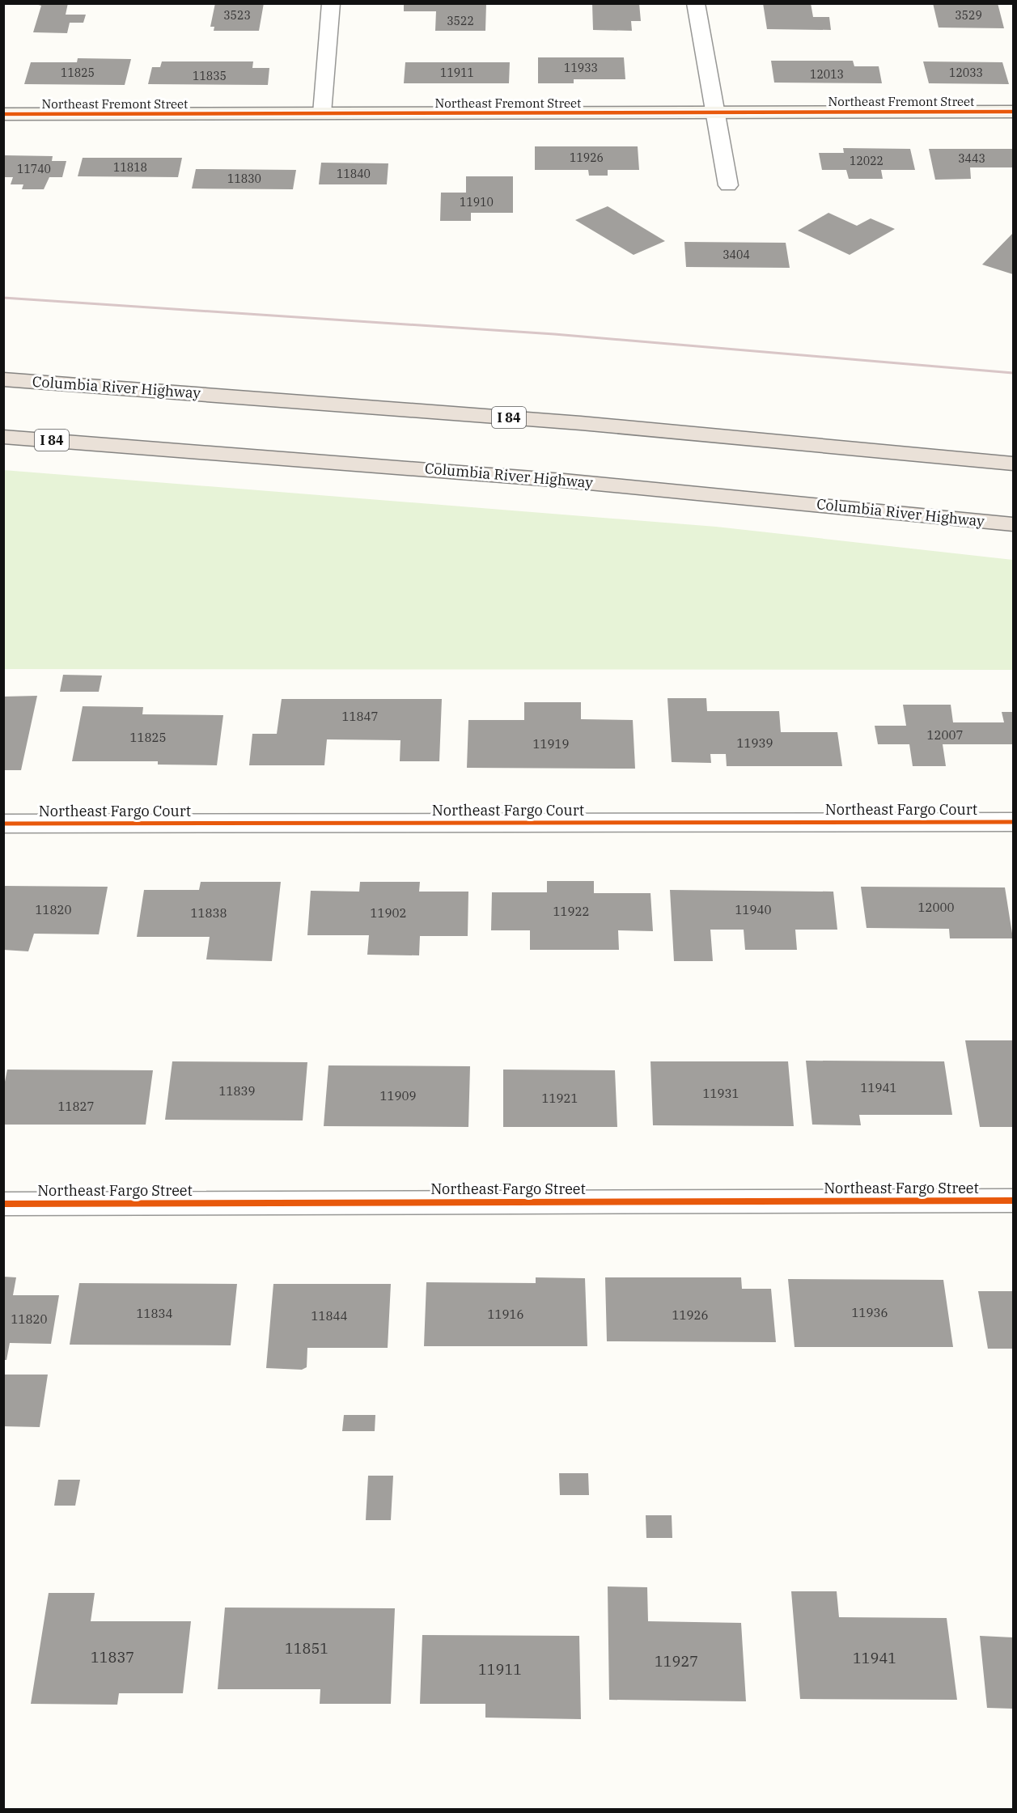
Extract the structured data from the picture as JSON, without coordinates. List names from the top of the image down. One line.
{"streets":{"highway":["Columbia River Highway","I 84"],"main road":["Northeast Fremont Street"],"street":["Northeast Fargo Court","Northeast Fargo Street"]},"house_numbers":["3523","3529","3522","11933","11825","11911","12033","12013","11835","11926","3443","12022","11818","11740","11840","11830","11910","3404","11847","12007","11825","11939","11919","12000","11820","11940","11922","11838","11902","11941","11839","11931","11909","11921","11827","11936","11834","11916","11926","11844","11820","11851","11837","11941","11927","11911"]}
